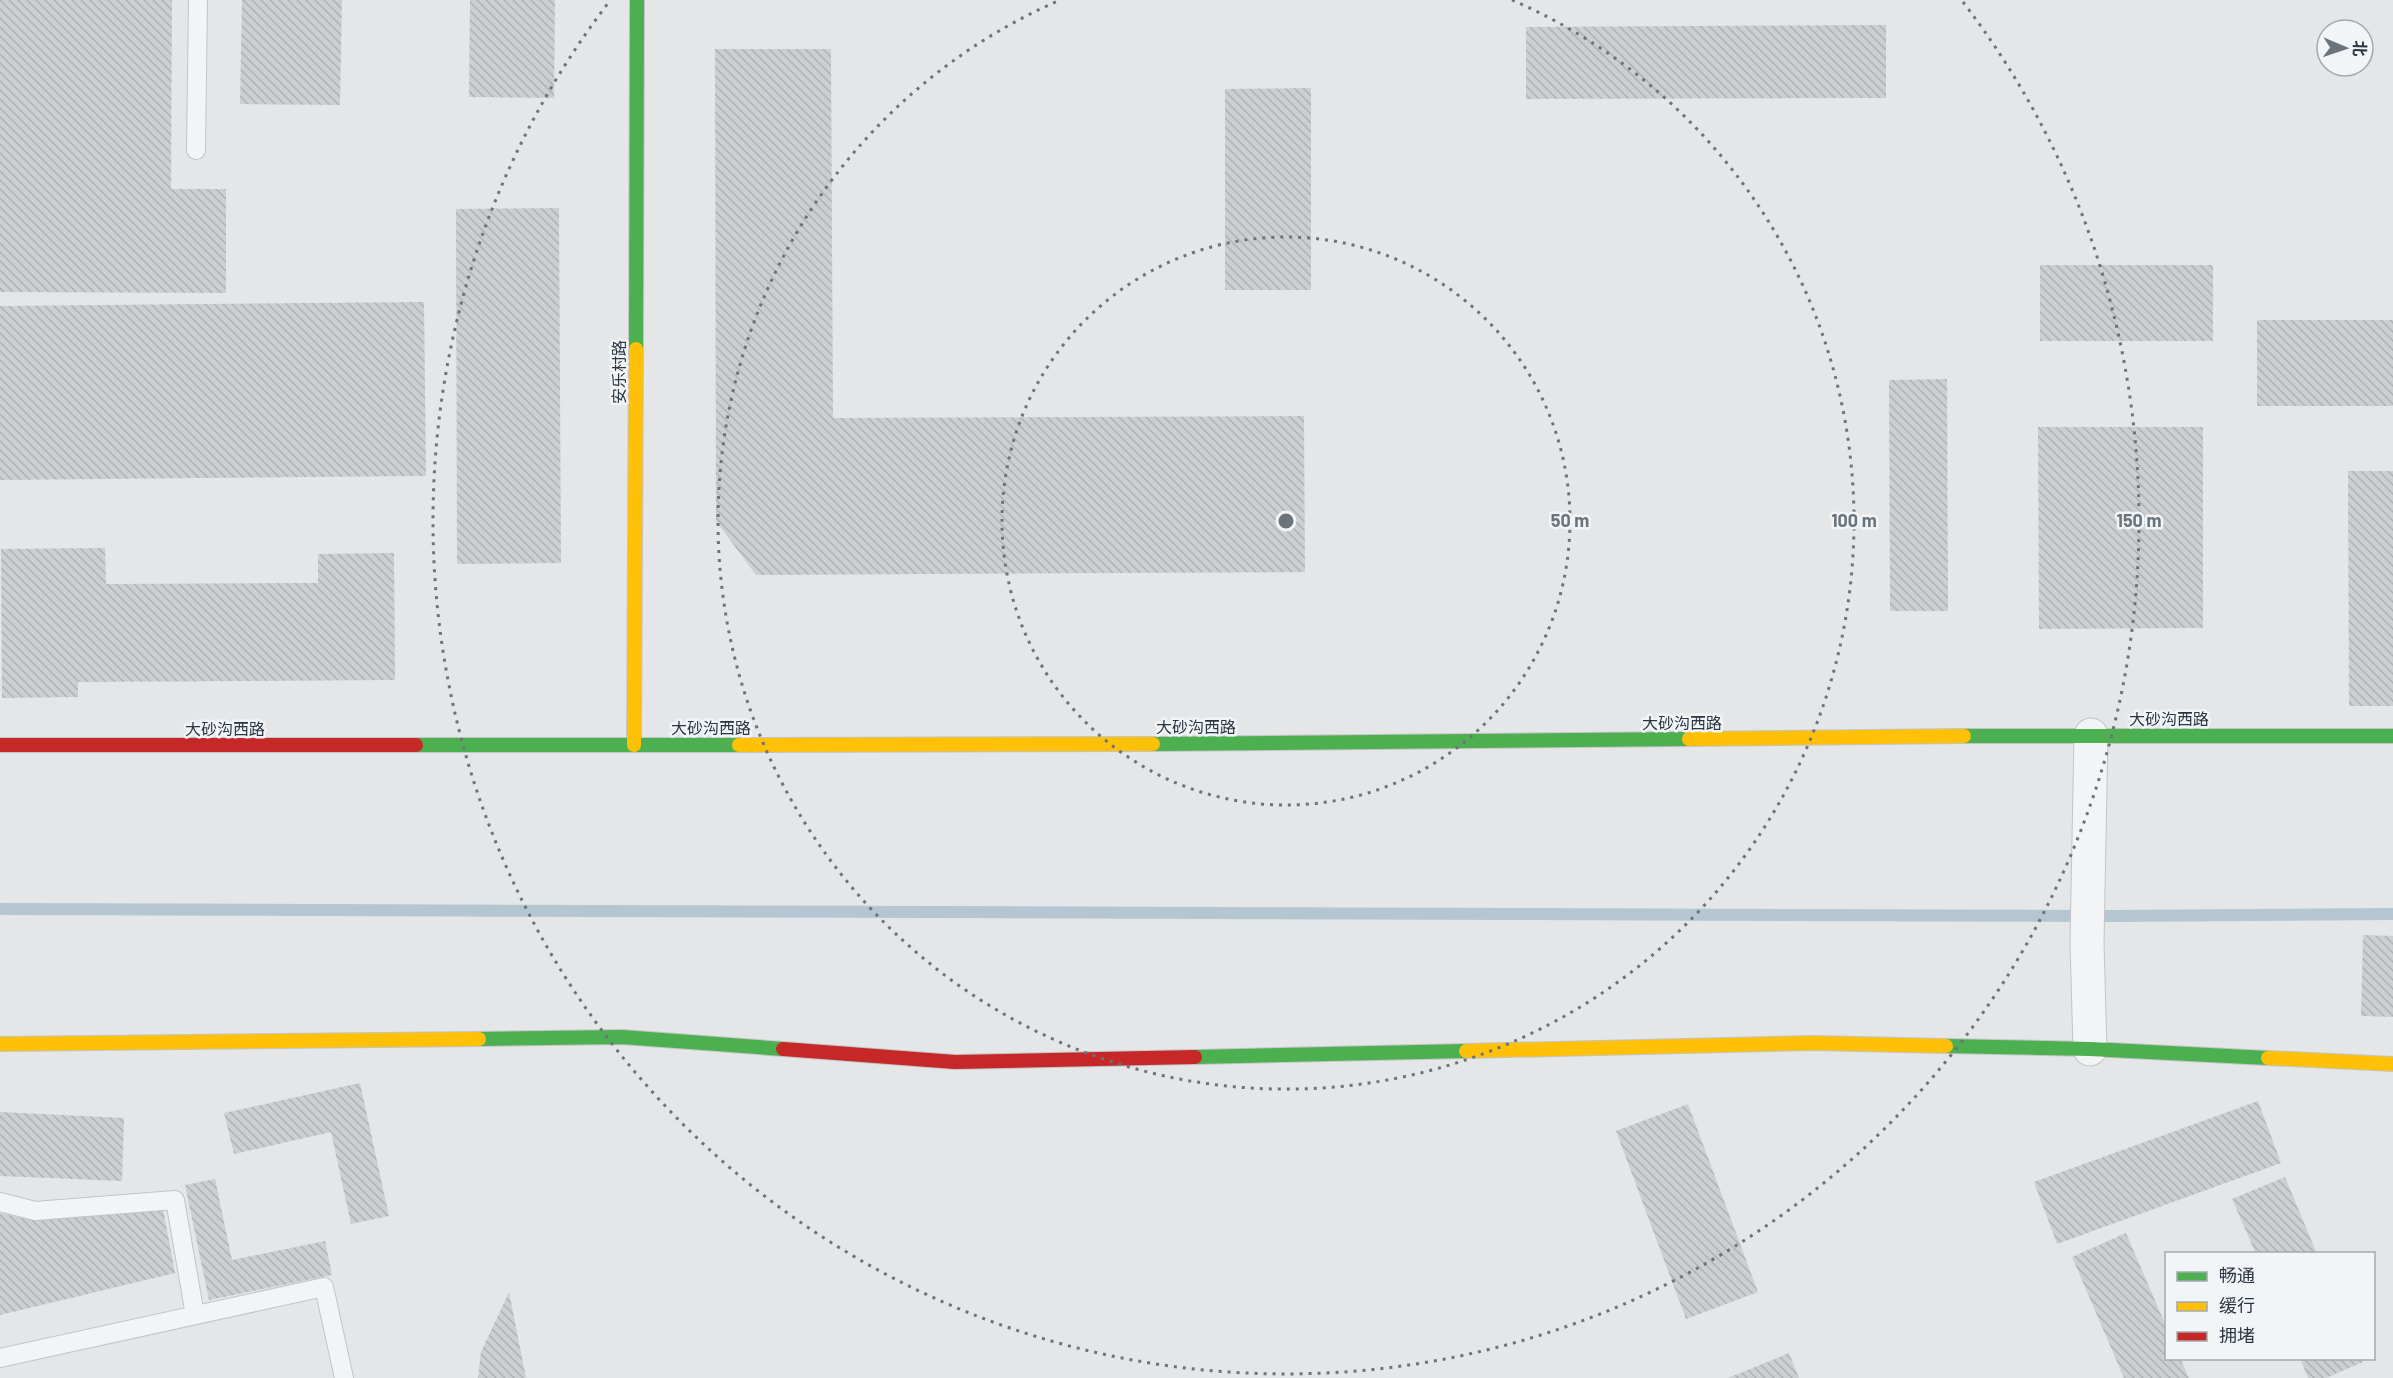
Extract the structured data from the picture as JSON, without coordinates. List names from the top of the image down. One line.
{"streets":{"street":["安乐村路","大砂沟西路"]},"crossings":[["安乐村路","大砂沟西路"]],"legend":["畅通","缓行","拥堵"],"north":"right","rings":["50 m","100 m","150 m"]}
